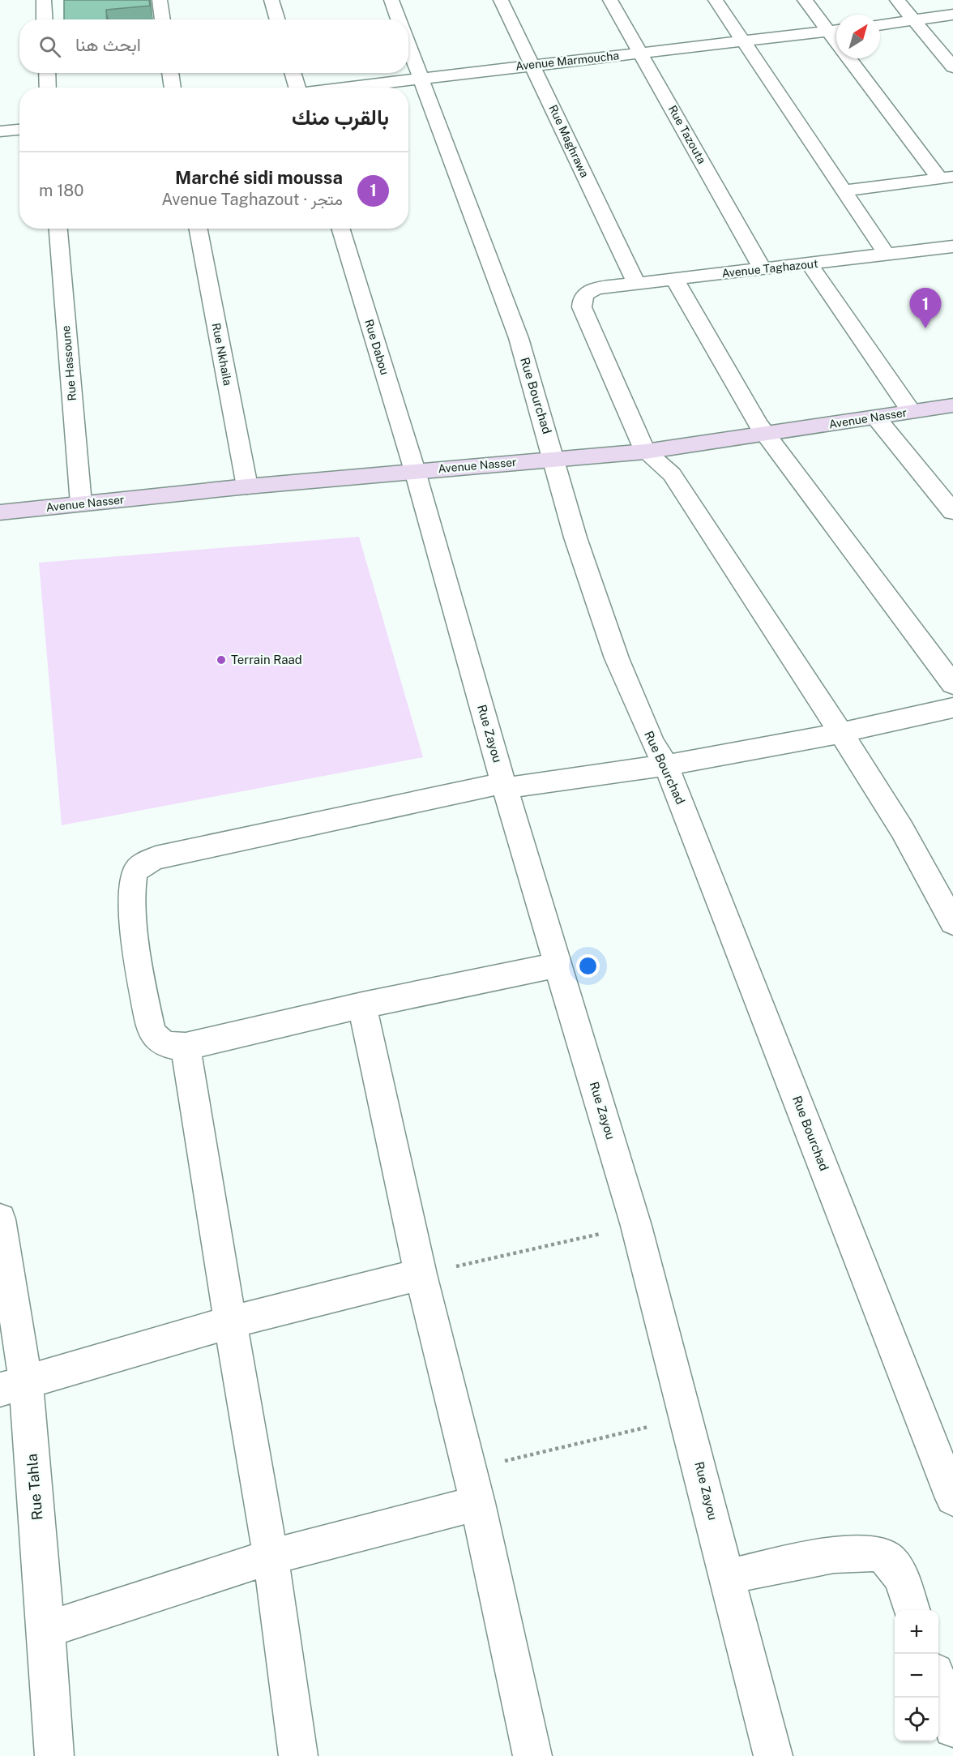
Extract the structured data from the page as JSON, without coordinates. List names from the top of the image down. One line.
{"streets":{"street":["Avenue Marmoucha","Rue Tazouta","Rue Maghrawa","Avenue Taghazout","Rue Dabou","Rue Nkhaila","Rue Hassoune","Rue Bourchad","Avenue Nasser","Rue Zayou","Rue Tahla"]},"crossings":[["Avenue Marmoucha","Rue Tazouta"],["Avenue Marmoucha","Rue Maghrawa"],["Avenue Marmoucha","Rue Bourchad"],["Rue Tazouta","Avenue Taghazout"],["Rue Maghrawa","Avenue Taghazout"],["Avenue Taghazout","Avenue Nasser"],["Rue Dabou","Avenue Nasser"],["Rue Dabou","Rue Zayou"],["Rue Nkhaila","Avenue Nasser"],["Rue Hassoune","Avenue Nasser"],["Rue Bourchad","Avenue Nasser"],["Avenue Nasser","Rue Zayou"]],"places":["Terrain Raad"],"north":"top right","page":{"search":"ابحث هنا","heading":"بالقرب منك","list":[{"mark":"1","name":"Marché sidi moussa","note":"متجر · Avenue Taghazout","value":"180 m"}],"pins":"1","map_buttons":["+","−"]}}
